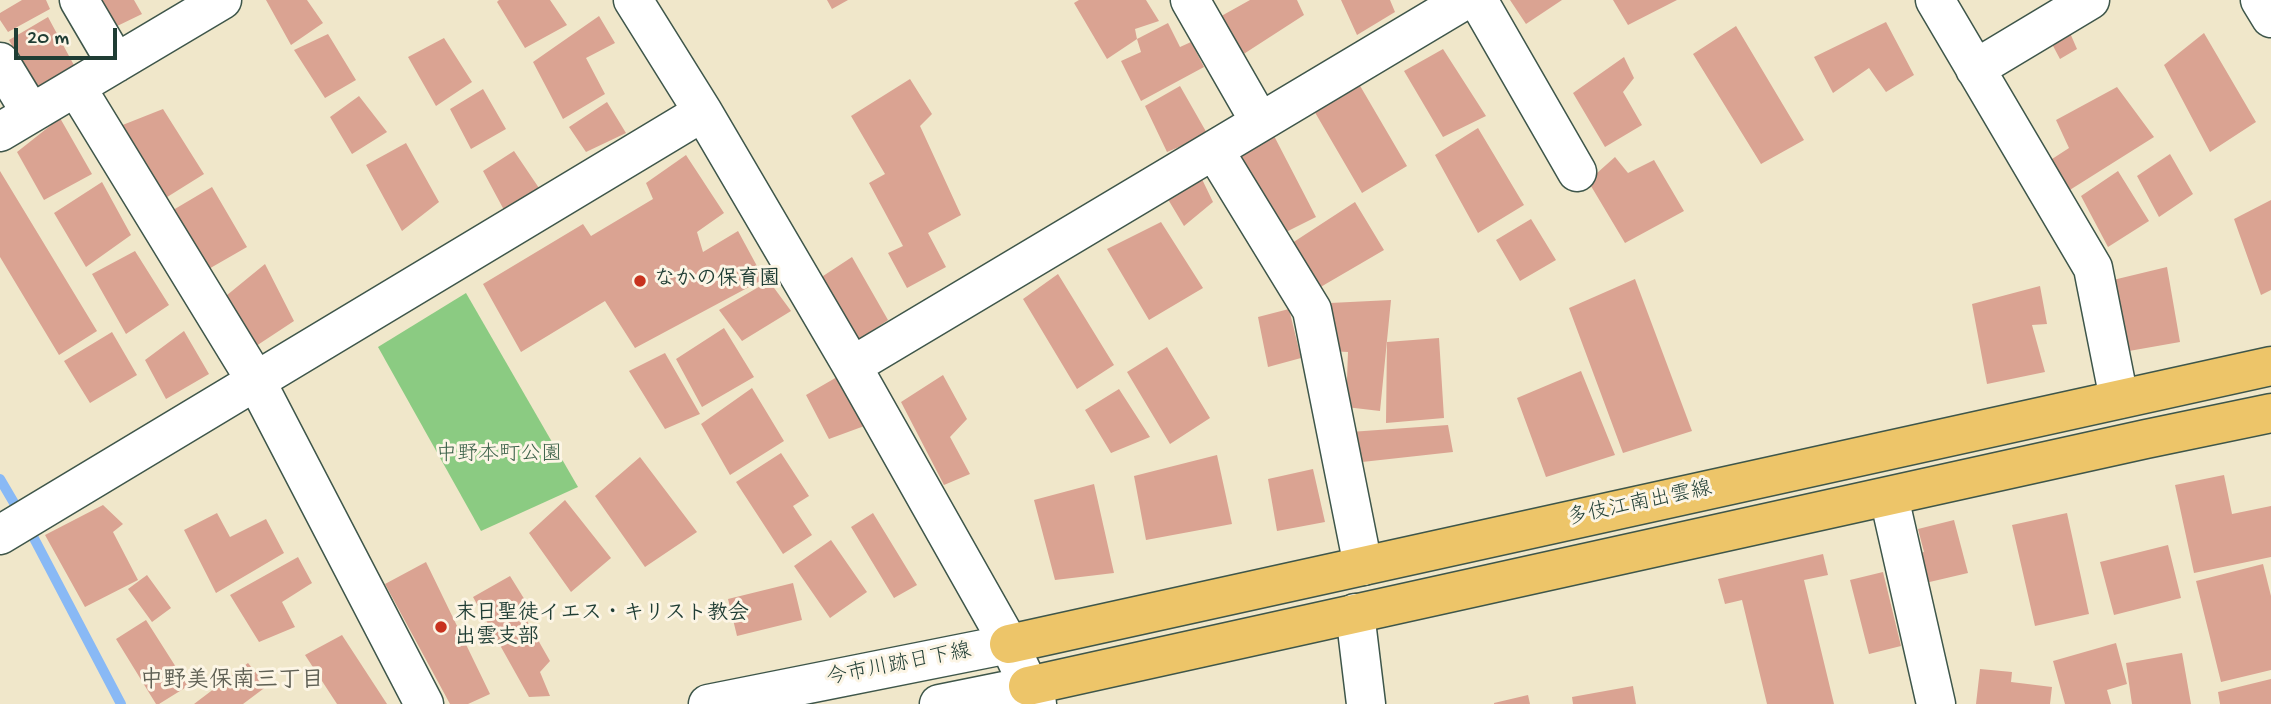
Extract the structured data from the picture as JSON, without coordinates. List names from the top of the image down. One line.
{"streets":{"main road":["多伎江南出雲線"],"street":["今市川跡日下線"]},"crossings":[["多伎江南出雲線","今市川跡日下線"]],"districts":["中野美保南三丁目"],"parks":["中野本町公園"],"places":["なかの保育園","末日聖徒イエス・キリスト教会 出雲支部"],"scale_bar":"20 m"}
